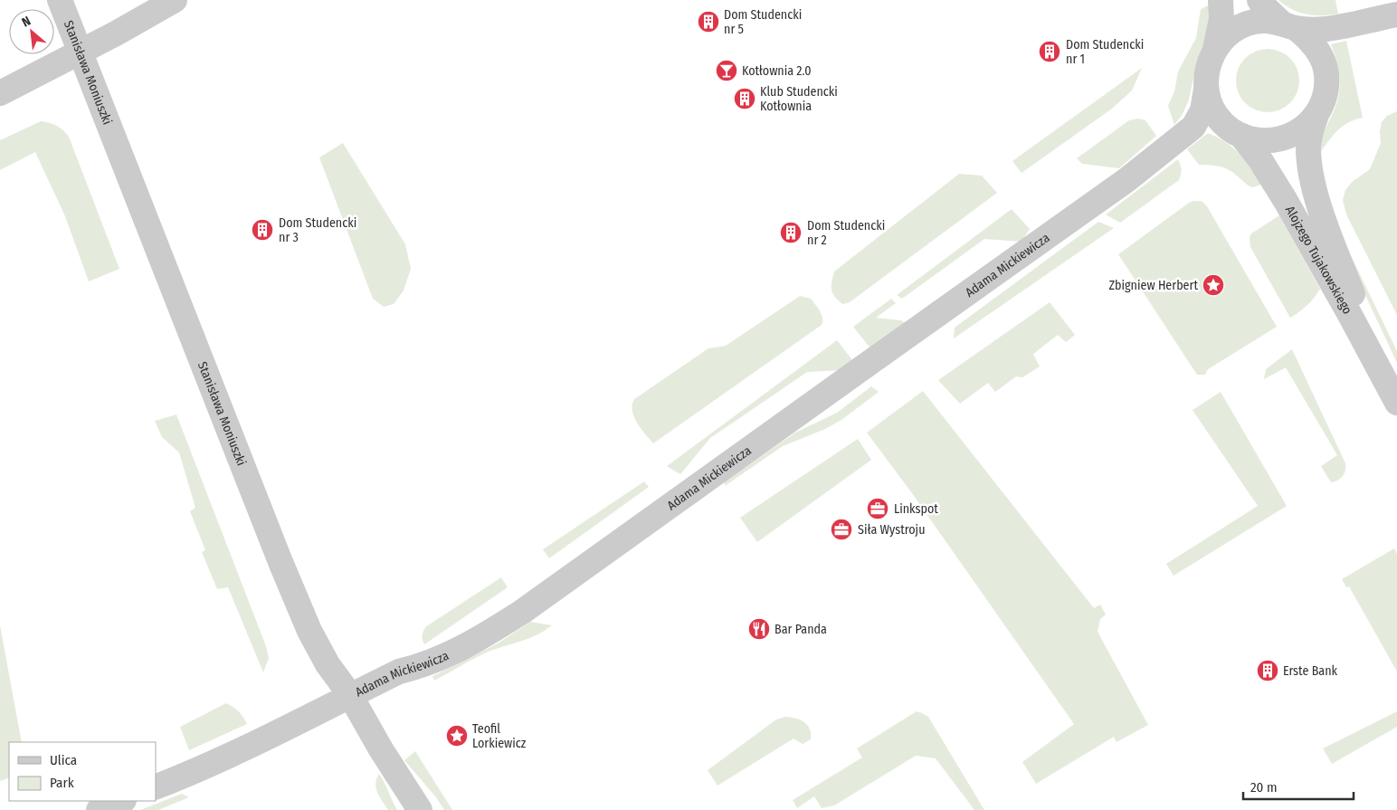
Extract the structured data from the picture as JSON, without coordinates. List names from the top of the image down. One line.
{"streets":{"street":["Stanisława Moniuszki","Alojzego Tujakowskiego","Adama Mickiewicza"]},"crossings":[["Stanisława Moniuszki","Adama Mickiewicza"],["Alojzego Tujakowskiego","Adama Mickiewicza"]],"places":{"building":["Dom Studencki nr 5","Dom Studencki nr 1","Klub Studencki Kotłownia","Dom Studencki nr 3","Dom Studencki nr 2","Erste Bank"],"bar":["Kotłownia 2.0"],"place":["Zbigniew Herbert","Teofil Lorkiewicz"],"office":["Linkspot","Siła Wystroju"],"restaurant":["Bar Panda"]},"legend":["Ulica","Park"],"scale_bar":"20 m","north":"top left"}
